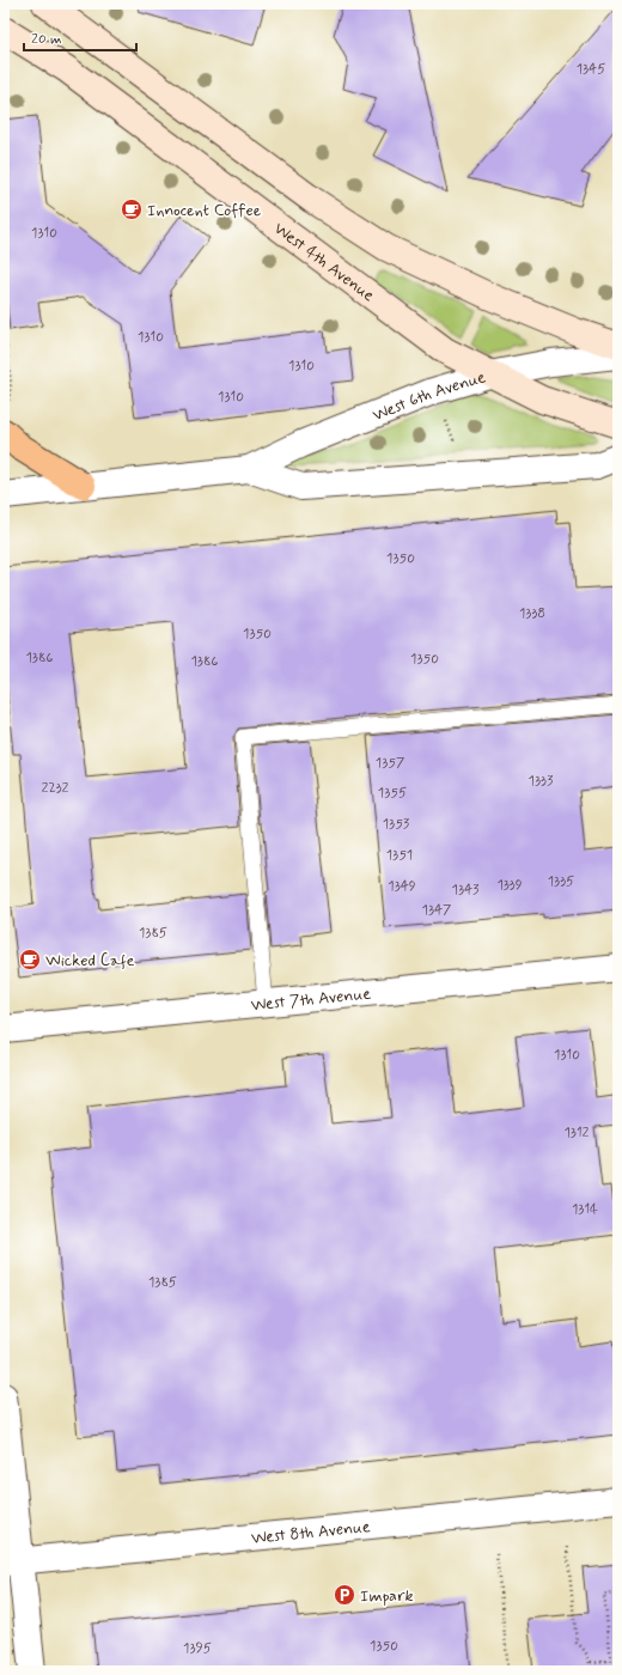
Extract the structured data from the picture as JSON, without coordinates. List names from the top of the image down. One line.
{"streets":{"main road":["West 4th Avenue"],"street":["West 6th Avenue","West 7th Avenue","West 8th Avenue"]},"crossings":[["West 4th Avenue","West 6th Avenue"]],"places":{"cafe":["Innocent Coffee","Wicked Cafe"],"parking":["Impark"]},"house_numbers":["1345","1310","1310","1310","1310","1350","1338","1350","1386","1350","1386","1357","1333","2232","1355","1353","1351","1335","1339","1349","1343","1347","1385","1310","1312","1314","1385","1350","1395"],"scale_bar":"20 m"}
